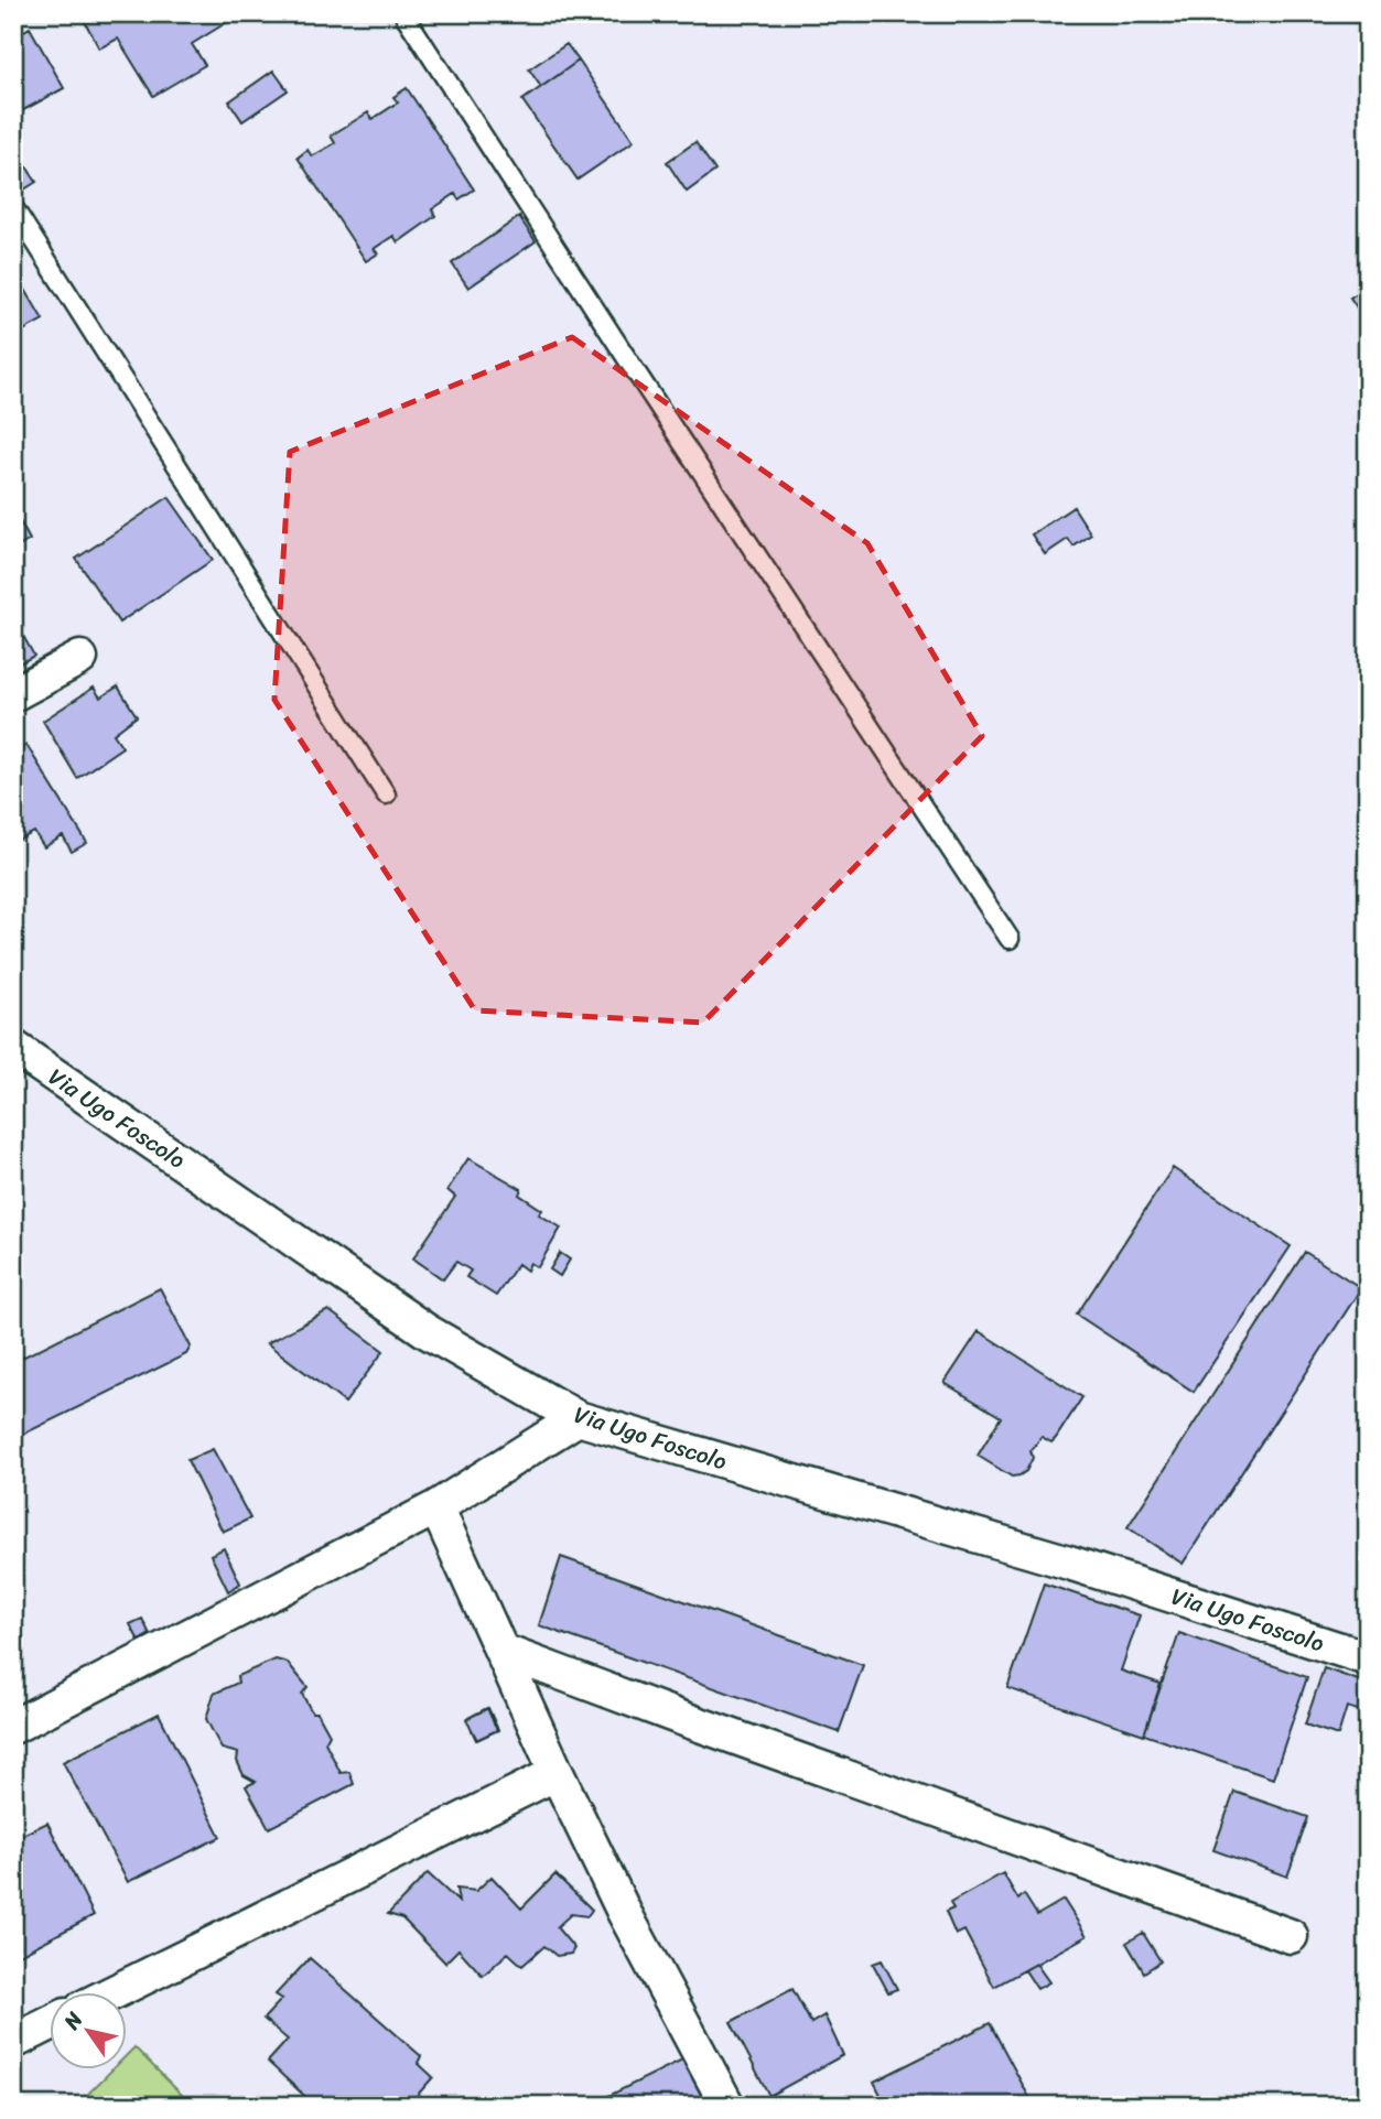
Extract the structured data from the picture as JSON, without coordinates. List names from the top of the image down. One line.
{"streets":{"street":["Via Ugo Foscolo"]},"north":"top left"}
